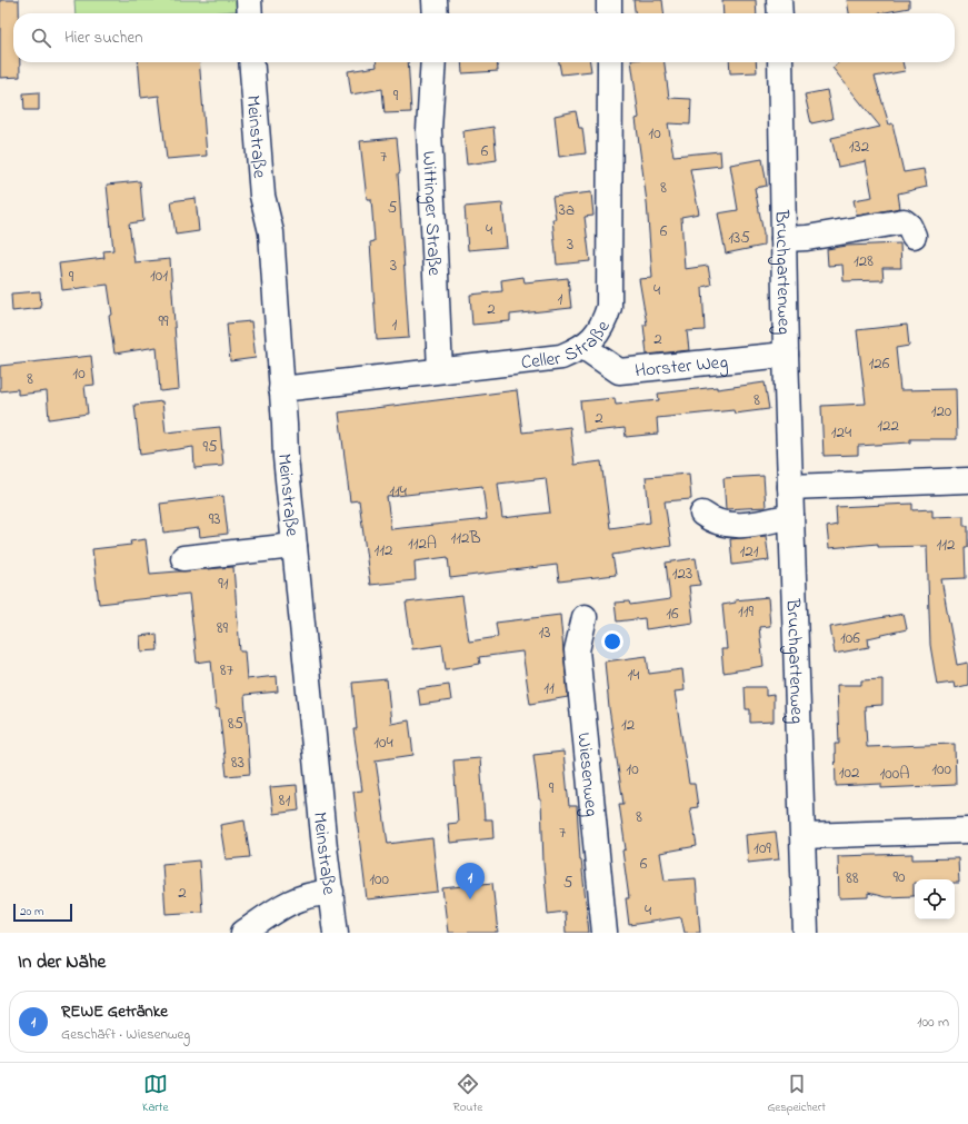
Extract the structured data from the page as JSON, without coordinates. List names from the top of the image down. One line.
{"streets":{"street":["Meinstraße","Wittinger Straße","Bruchgartenweg","Celler Straße","Horster Weg","Wiesenweg"]},"crossings":[["Meinstraße","Celler Straße"],["Wittinger Straße","Celler Straße"],["Bruchgartenweg","Horster Weg"],["Celler Straße","Horster Weg"]],"house_numbers":["9","10","132","6","7","8","5","3a","4","6","135","3","128","3","101","9","4","1","2","99","1","2","126","10","8","8","120","2","122","124","95","114","93","112B","112A","112","112","121","123","91","119","16","89","13","106","87","14","11","85","12","104","83","10","100","102","100A","9","81","8","7","109","6","90","88","100","5","2","4"],"scale_bar":"20 m","page":{"search":"Hier suchen","pins":"1","scale":"20 m","heading":"In der Nähe","list":[{"mark":"1","name":"REWE Getränke","note":"Geschäft · Wiesenweg","value":"100 m"}],"nav":["Karte","Route","Gespeichert"]}}
